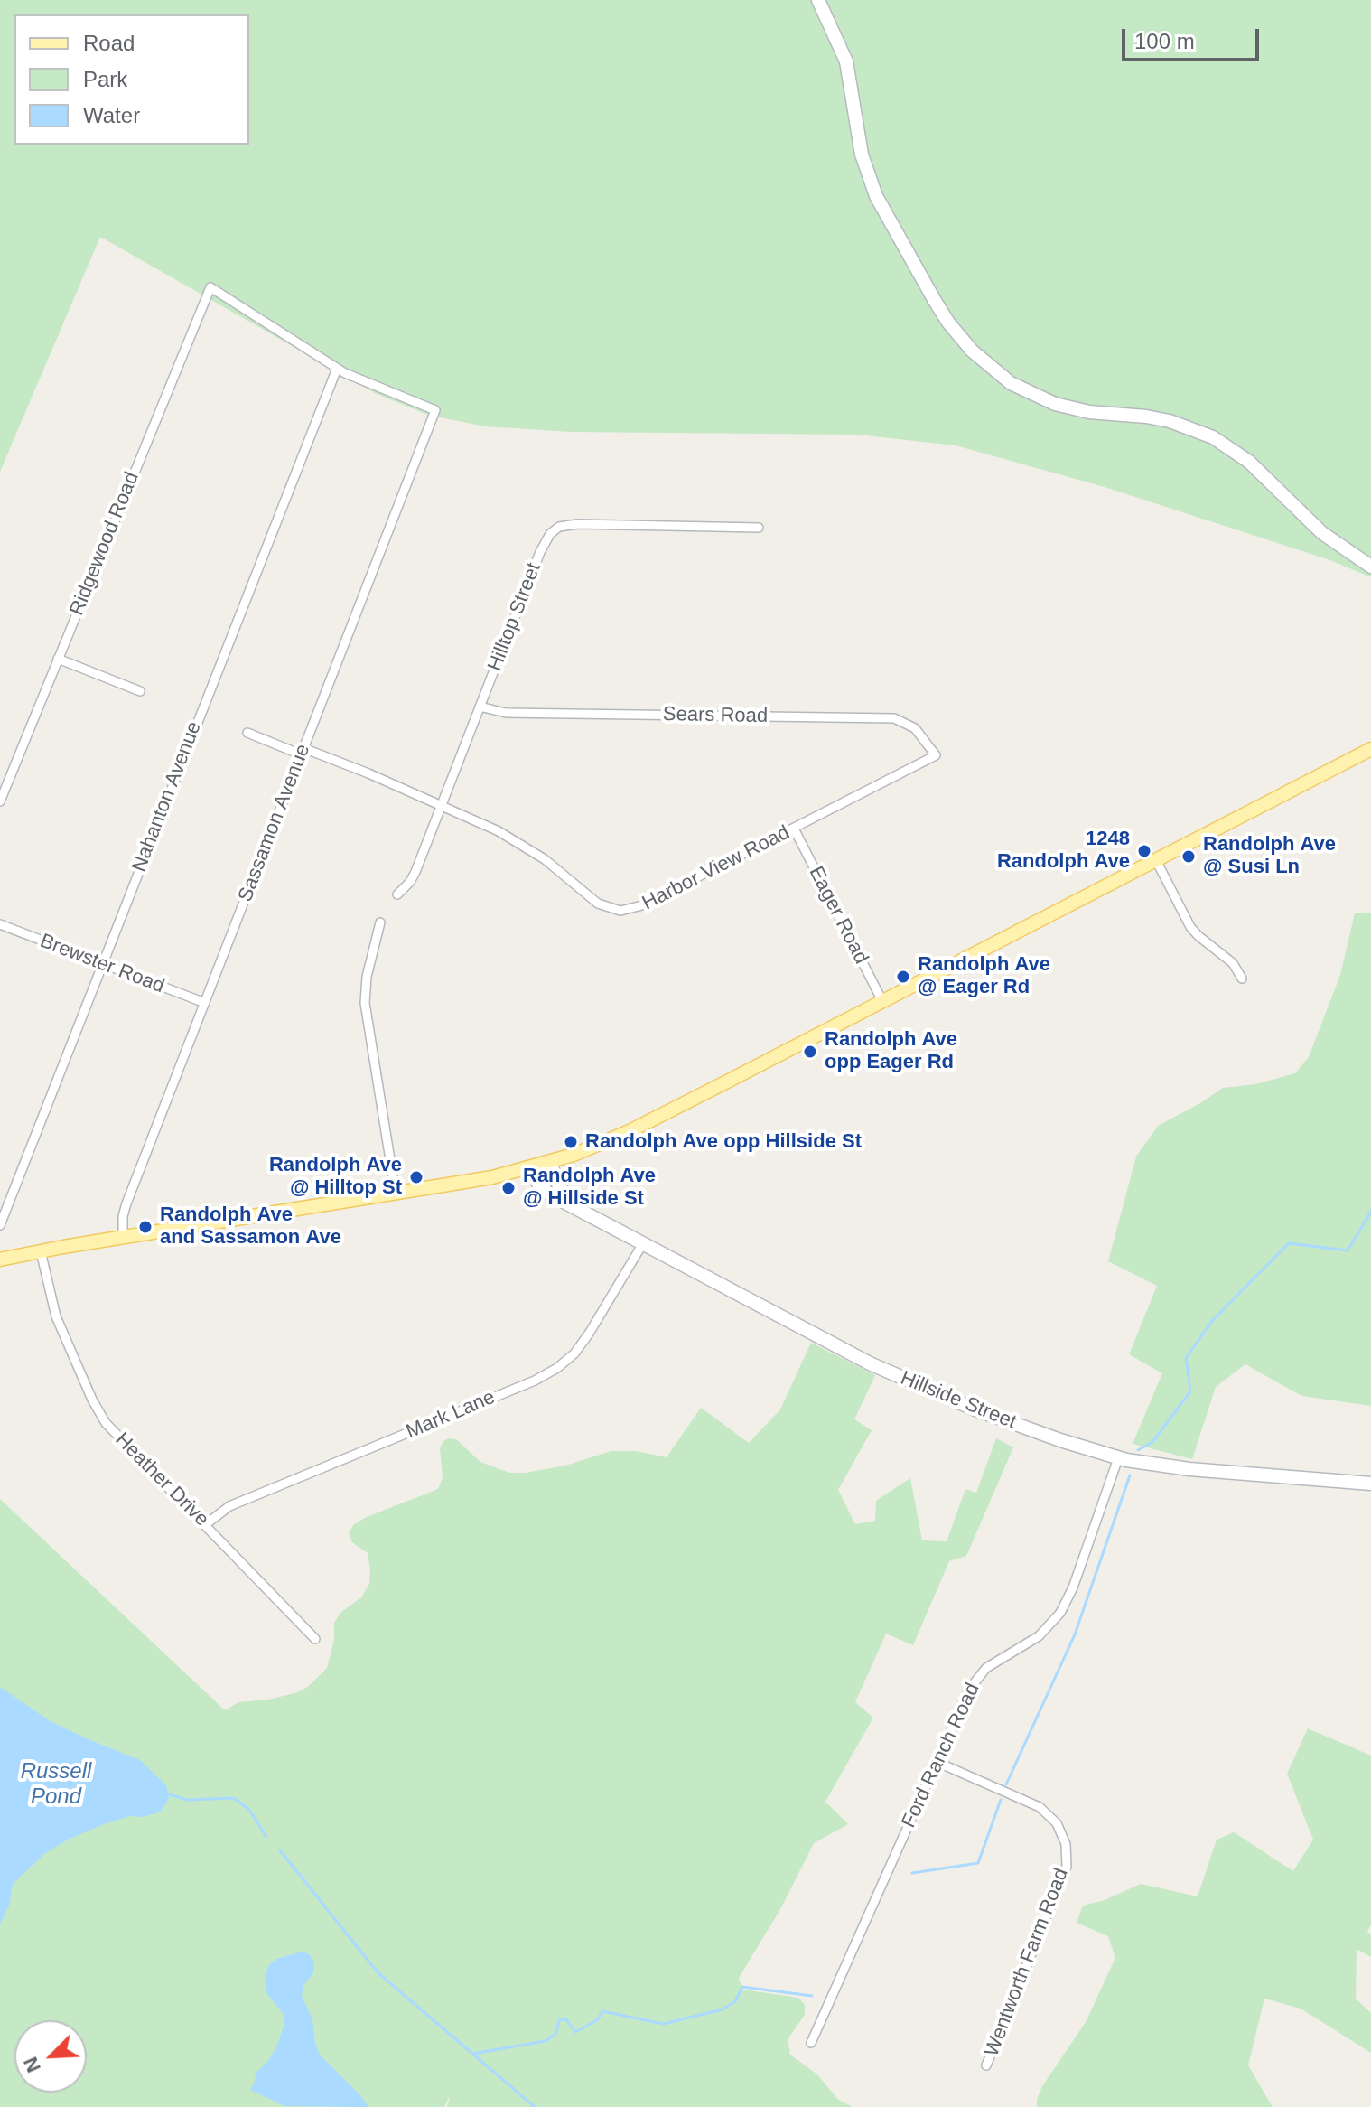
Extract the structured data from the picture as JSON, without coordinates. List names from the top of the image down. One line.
{"streets":{"street":["Ridgewood Road","Hilltop Street","Sears Road","Nahanton Avenue","Sassamon Avenue","Harbor View Road","Eager Road","Brewster Road","Hillside Street","Mark Lane","Heather Drive","Ford Ranch Road","Wentworth Farm Road"]},"crossings":[["Ridgewood Road","Nahanton Avenue"],["Ridgewood Road","Sassamon Avenue"],["Hilltop Street","Sears Road"],["Hilltop Street","Harbor View Road"],["Sears Road","Harbor View Road"],["Nahanton Avenue","Sassamon Avenue"],["Nahanton Avenue","Brewster Road"],["Sassamon Avenue","Harbor View Road"],["Sassamon Avenue","Brewster Road"],["Harbor View Road","Eager Road"],["Hillside Street","Mark Lane"],["Hillside Street","Ford Ranch Road"],["Mark Lane","Heather Drive"],["Ford Ranch Road","Wentworth Farm Road"]],"water":["Russell Pond"],"places":["1248 Randolph Ave","Randolph Ave @ Susi Ln","Randolph Ave @ Eager Rd","Randolph Ave opp Eager Rd","Randolph Ave opp Hillside St","Randolph Ave @ Hilltop St","Randolph Ave @ Hillside St","Randolph Ave and Sassamon Ave"],"legend":["Road","Park","Water"],"scale_bar":"100 m","north":"bottom left"}
